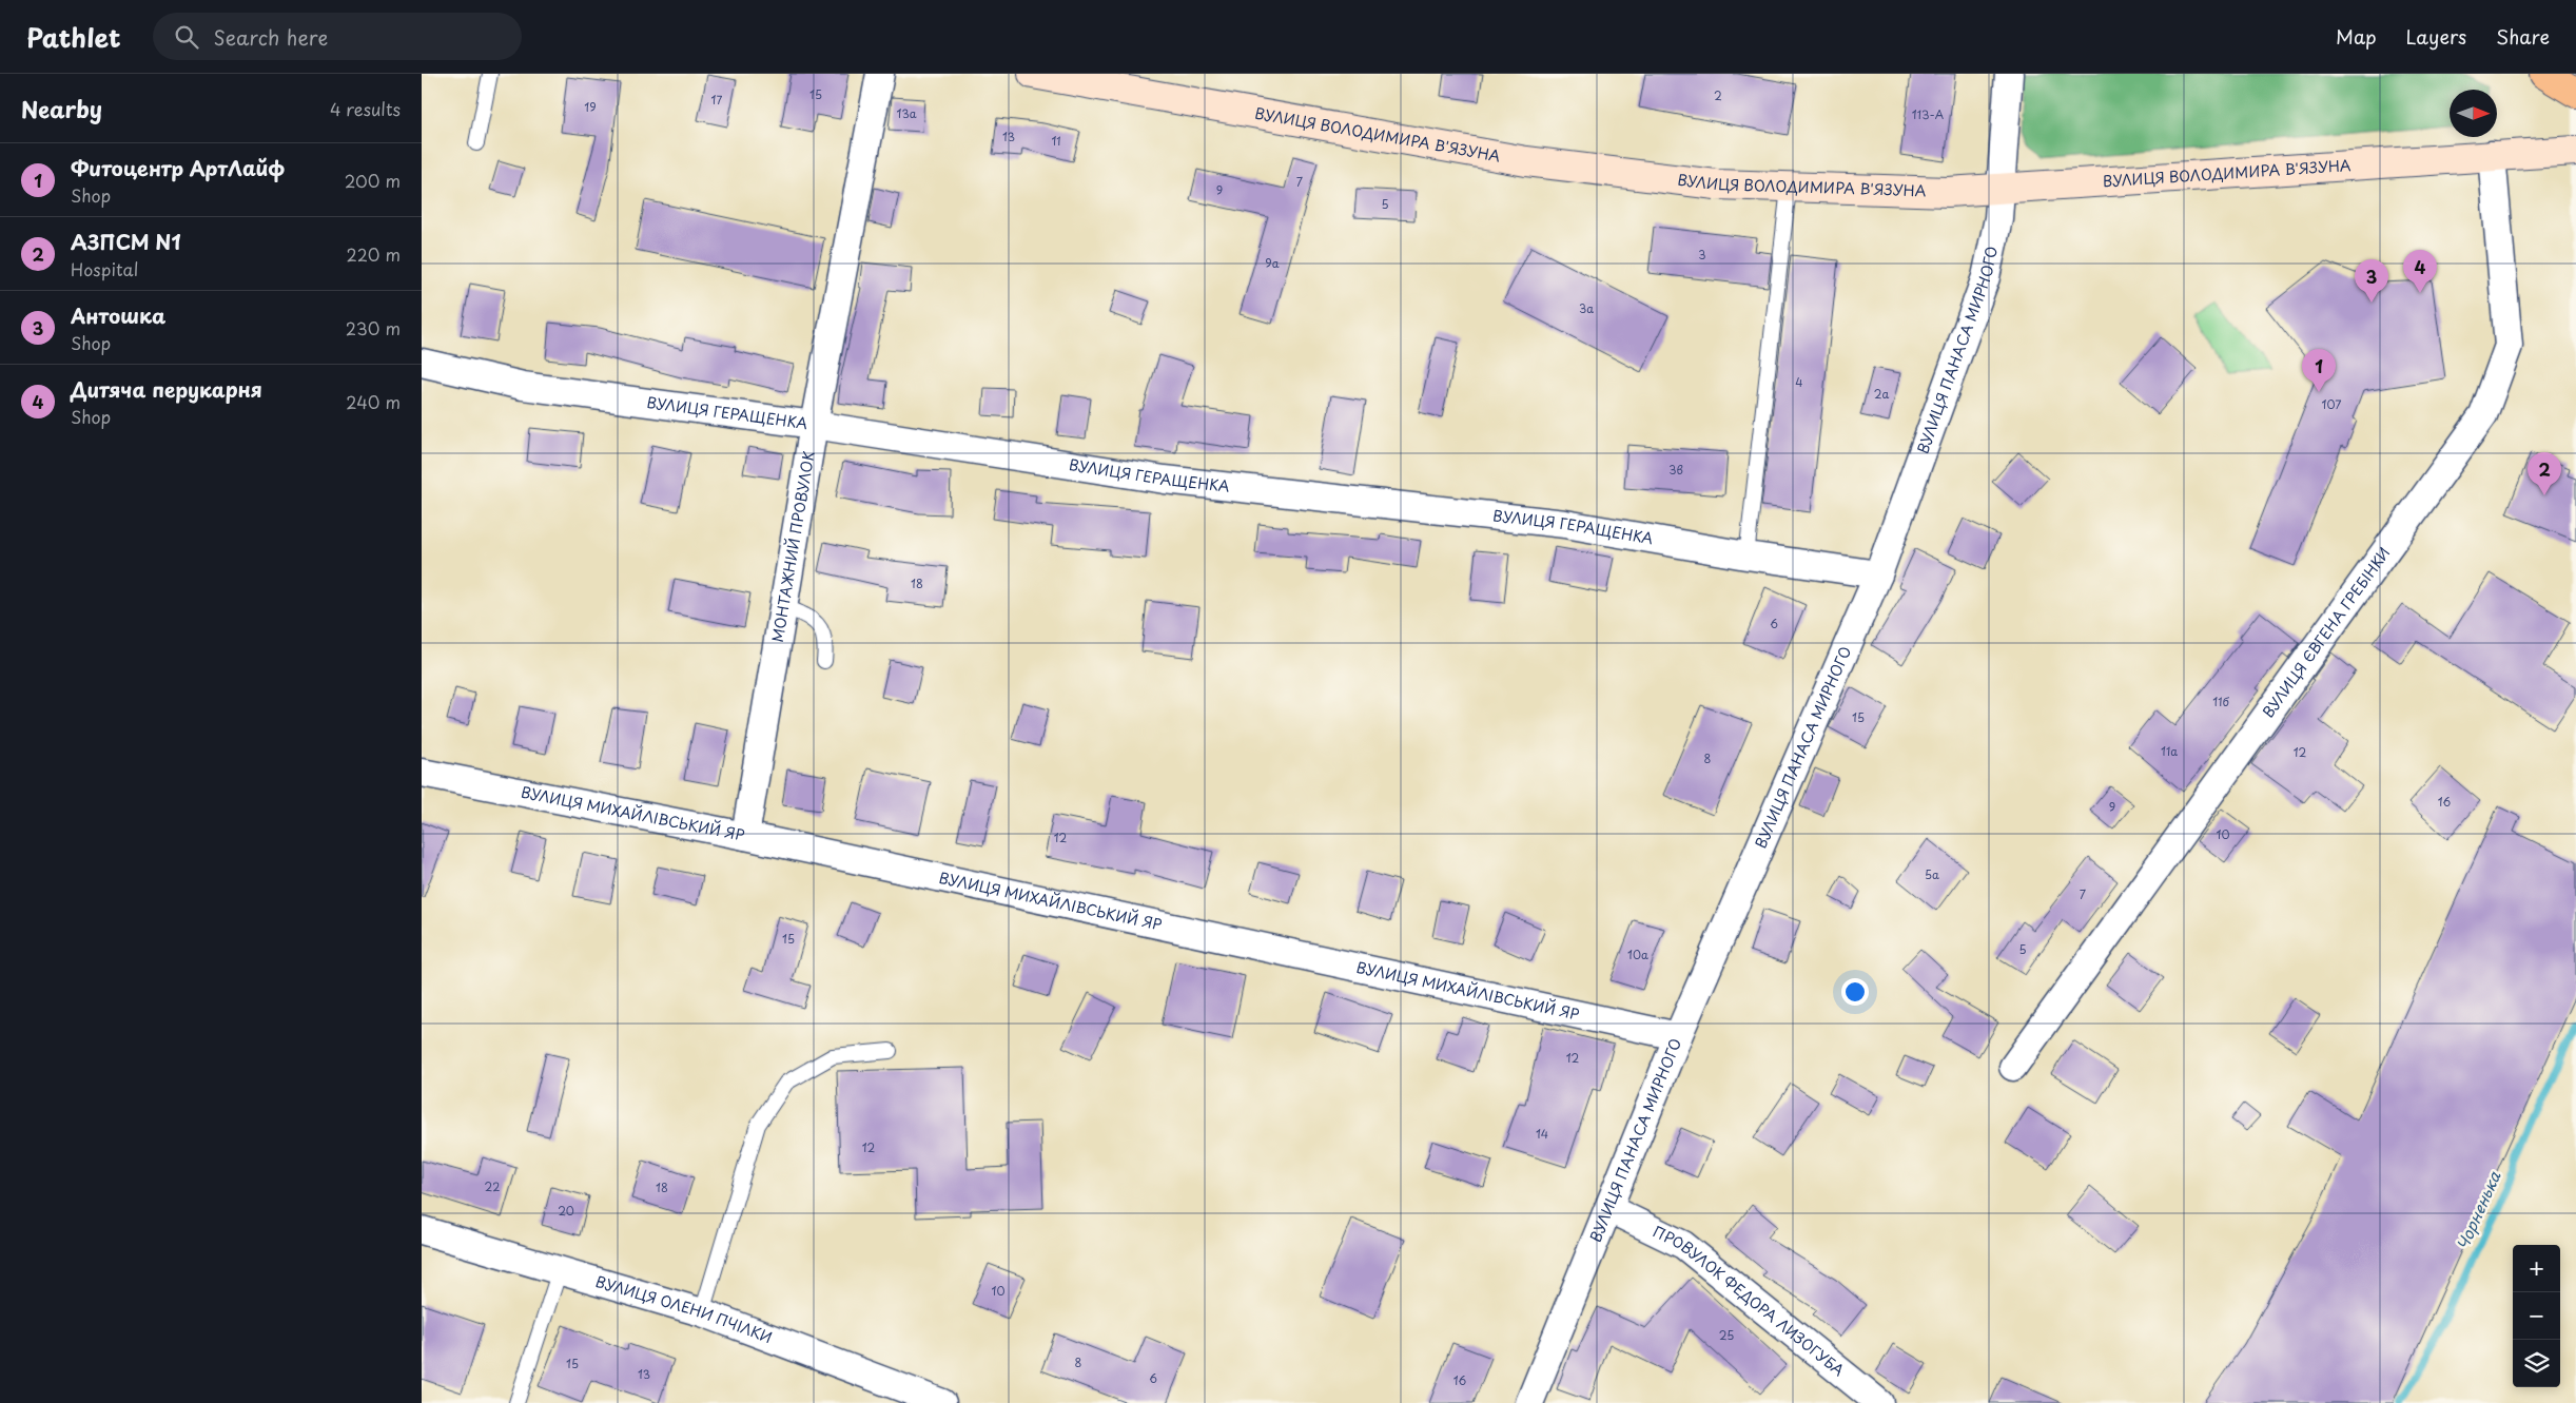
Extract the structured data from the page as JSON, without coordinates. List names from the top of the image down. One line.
{"streets":{"main road":["ВУЛИЦЯ ВОЛОДИМИРА В'ЯЗУНА"],"street":["ВУЛИЦЯ ПАНАСА МИРНОГО","ВУЛИЦЯ ГЕРАЩЕНКА","МОНТАЖНИЙ ПРОВУЛОК","ВУЛИЦЯ ЄВГЕНА ГРЕБІНКИ","ВУЛИЦЯ МИХАЙЛІВСЬКИЙ ЯР","ПРОВУЛОК ФЕДОРА ЛИЗОГУБА","ВУЛИЦЯ ОЛЕНИ ПЧІЛКИ"]},"crossings":[["ВУЛИЦЯ ВОЛОДИМИРА В'ЯЗУНА","ВУЛИЦЯ ПАНАСА МИРНОГО"],["ВУЛИЦЯ ВОЛОДИМИРА В'ЯЗУНА","ВУЛИЦЯ ЄВГЕНА ГРЕБІНКИ"],["ВУЛИЦЯ ПАНАСА МИРНОГО","ВУЛИЦЯ ГЕРАЩЕНКА"],["ВУЛИЦЯ ПАНАСА МИРНОГО","ВУЛИЦЯ МИХАЙЛІВСЬКИЙ ЯР"],["ВУЛИЦЯ ПАНАСА МИРНОГО","ПРОВУЛОК ФЕДОРА ЛИЗОГУБА"],["ВУЛИЦЯ ГЕРАЩЕНКА","МОНТАЖНИЙ ПРОВУЛОК"],["МОНТАЖНИЙ ПРОВУЛОК","ВУЛИЦЯ МИХАЙЛІВСЬКИЙ ЯР"]],"water":["Чорненька"],"house_numbers":["15","2","17","19","13а","113-А","13","11","7","9","5","3","9а","3а","4","2а","107","3в","18","6","11б","15","11а","12","8","16","9","10","12","5а","7","15","5","10а","12","14","12","22","18","20","10","25","8","15","13","6","16"],"north":"right","page":{"header":"Pathlet","search":"Search here","nav":["Map","Layers","Share"],"heading":["Nearby","4 results"],"list":[{"mark":"1","name":"Фитоцентр АртЛайф","note":"Shop","value":"200 m"},{"mark":"2","name":"АЗПСМ N1","note":"Hospital","value":"220 m"},{"mark":"3","name":"Антошка","note":"Shop","value":"230 m"},{"mark":"4","name":"Дитяча перукарня","note":"Shop","value":"240 m"}],"pins":["4","3","1","2"],"map_buttons":["+","−"]}}
